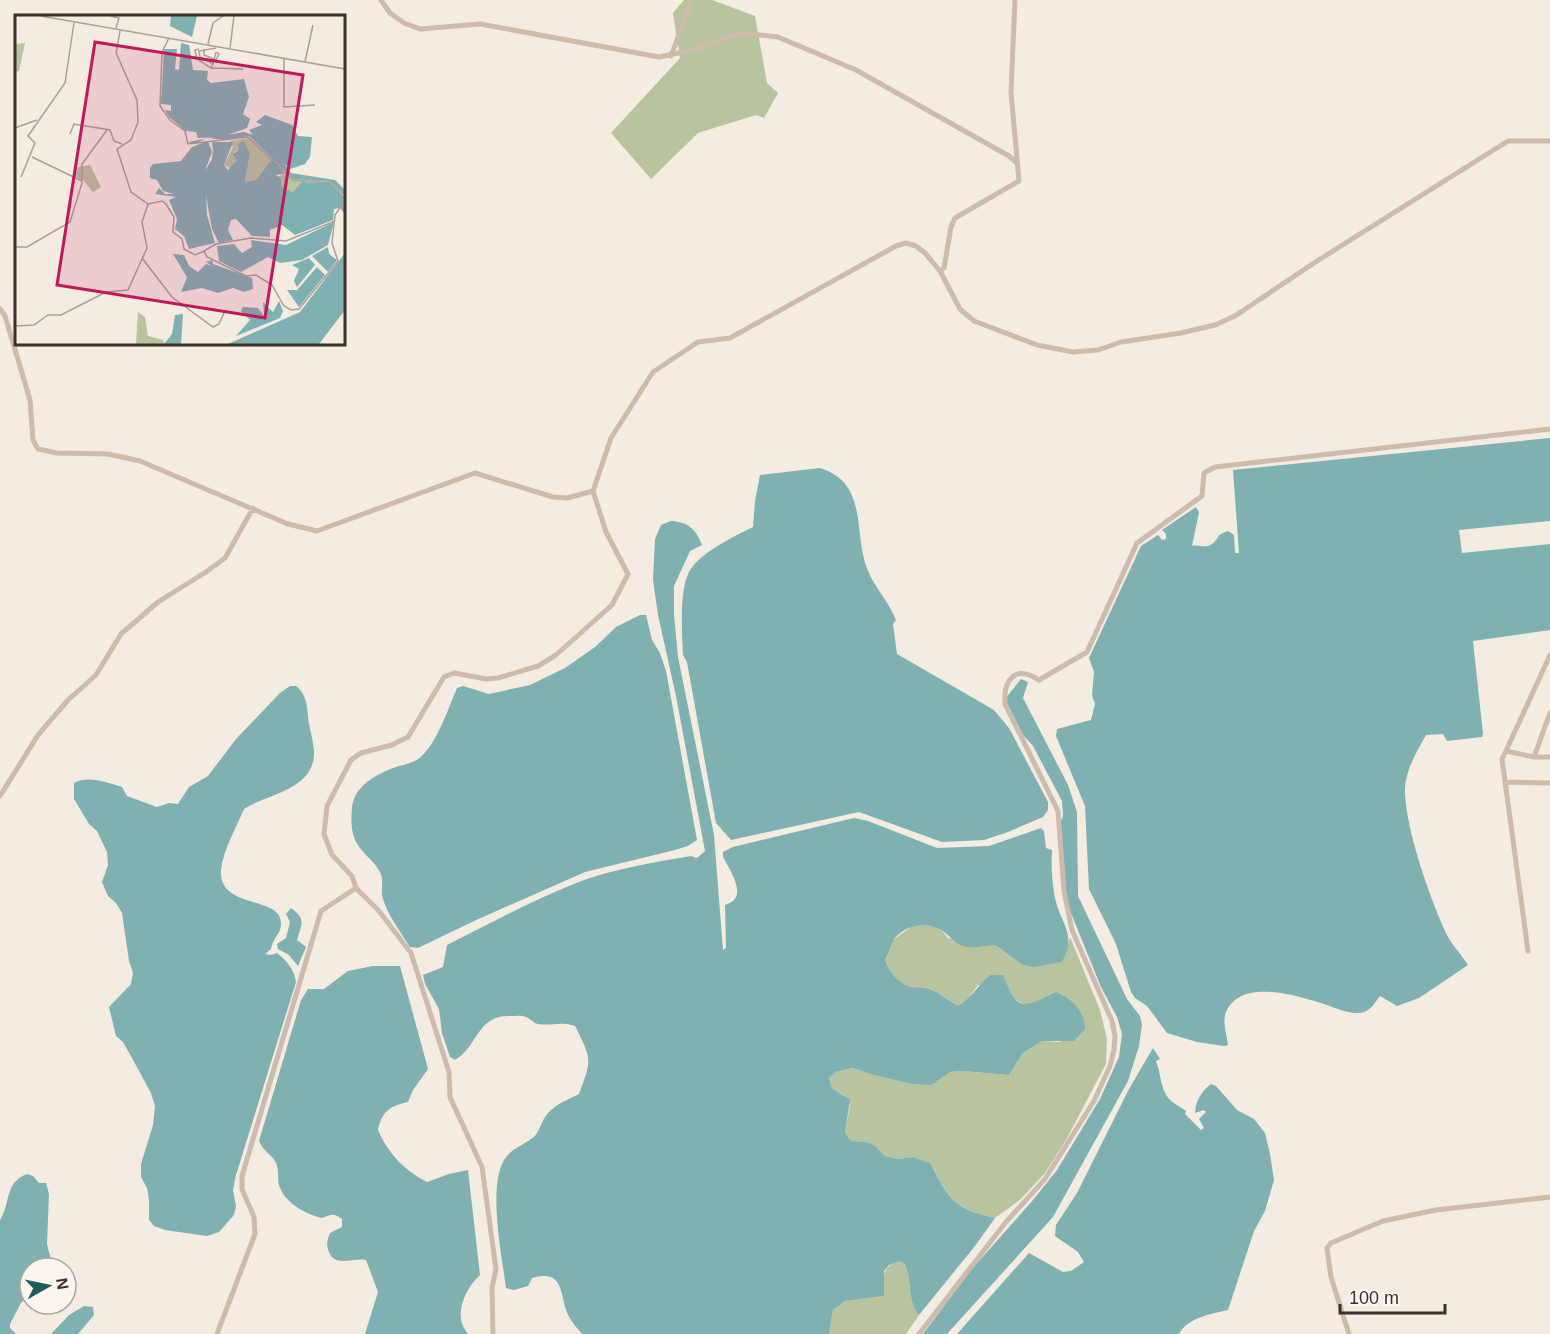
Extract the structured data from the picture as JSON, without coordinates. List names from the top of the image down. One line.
{"scale_bar":"100 m","north":"right"}
